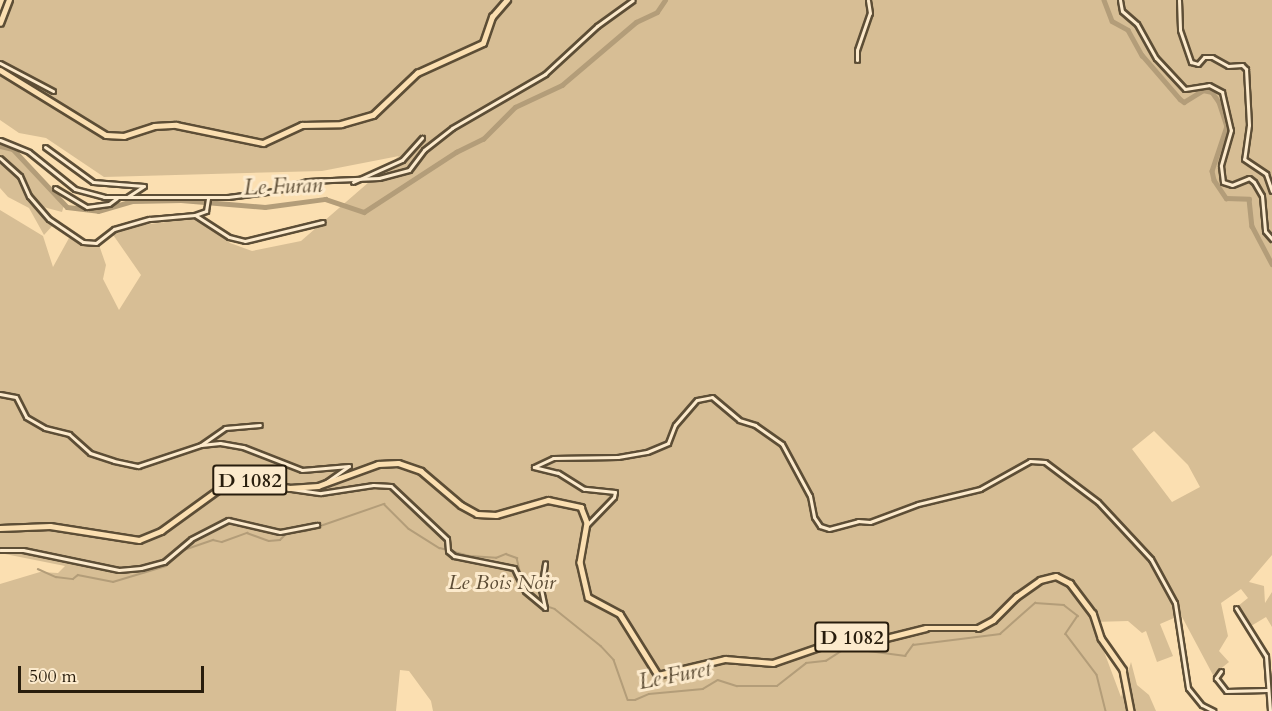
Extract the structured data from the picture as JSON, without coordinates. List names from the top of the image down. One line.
{"streets":{"main road":["D 1082"]},"water":["Le Furan","Le Furet"],"parks":["Le Bois Noir"],"scale_bar":"500 m"}
